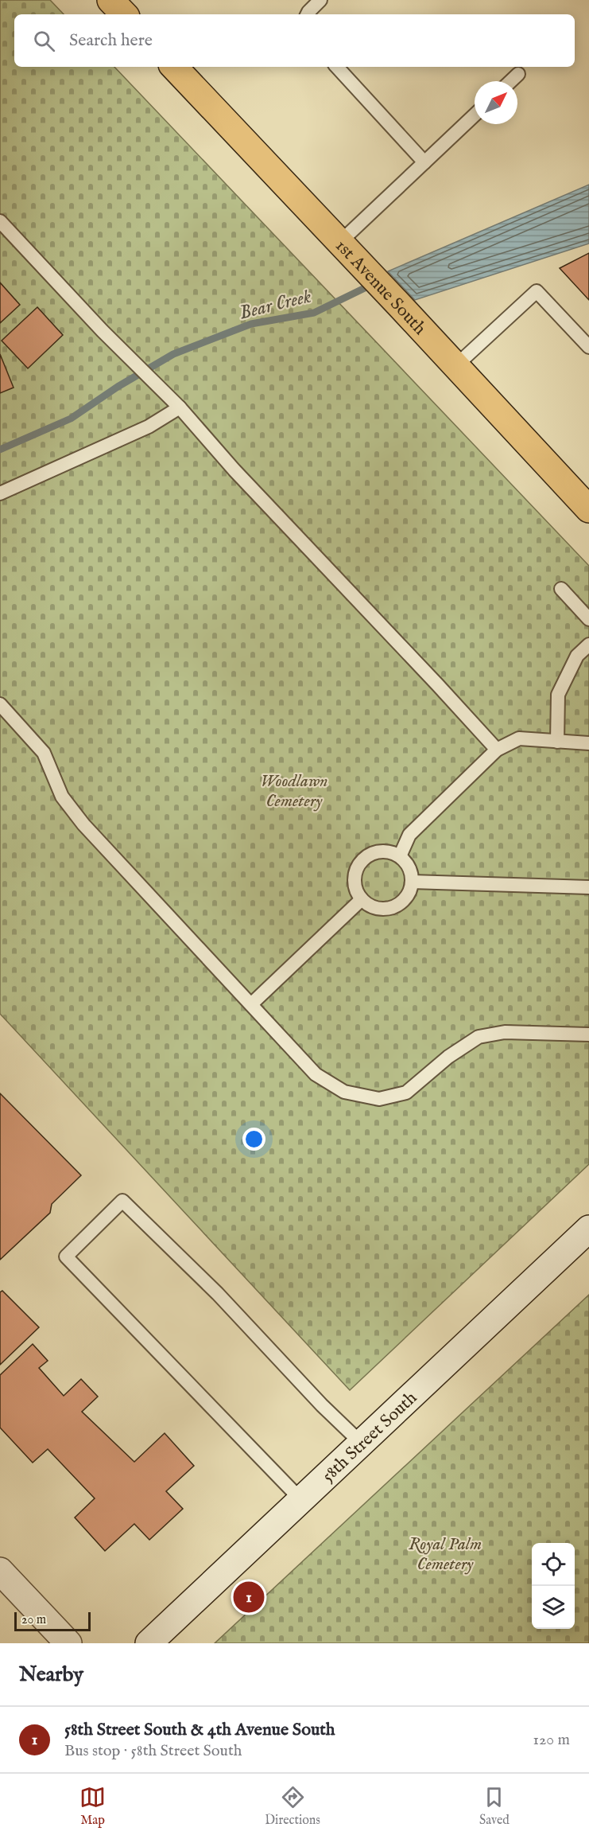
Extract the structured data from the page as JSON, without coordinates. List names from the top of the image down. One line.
{"streets":{"main road":["1st Avenue South"],"street":["58th Street South"]},"water":["Bear Creek"],"parks":["Woodlawn Cemetery","Royal Palm Cemetery"],"scale_bar":"20 m","north":"top right","page":{"search":"Search here","pins":"1","scale":"20 m","heading":"Nearby","list":[{"mark":"1","name":"58th Street South & 4th Avenue South","note":"Bus stop · 58th Street South","value":"120 m"}],"nav":["Map","Directions","Saved"]}}
